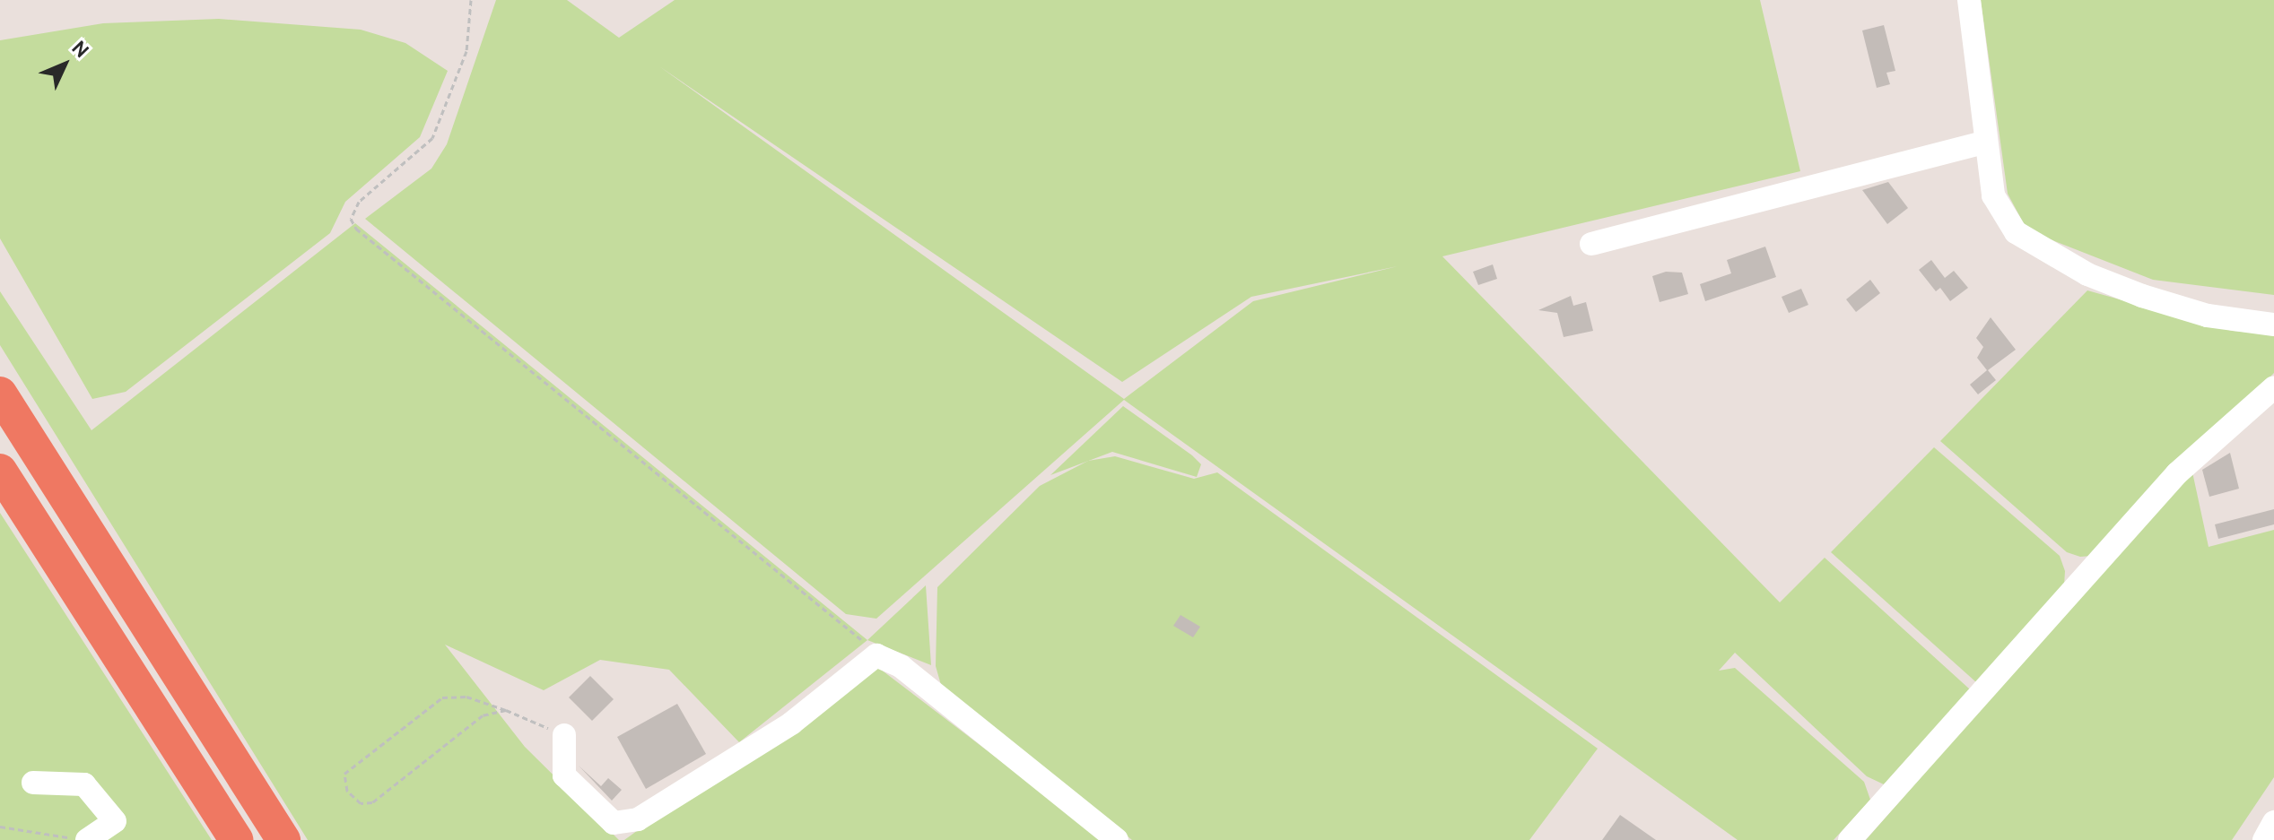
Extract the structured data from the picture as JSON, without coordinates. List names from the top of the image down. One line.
{"north":"top right"}
